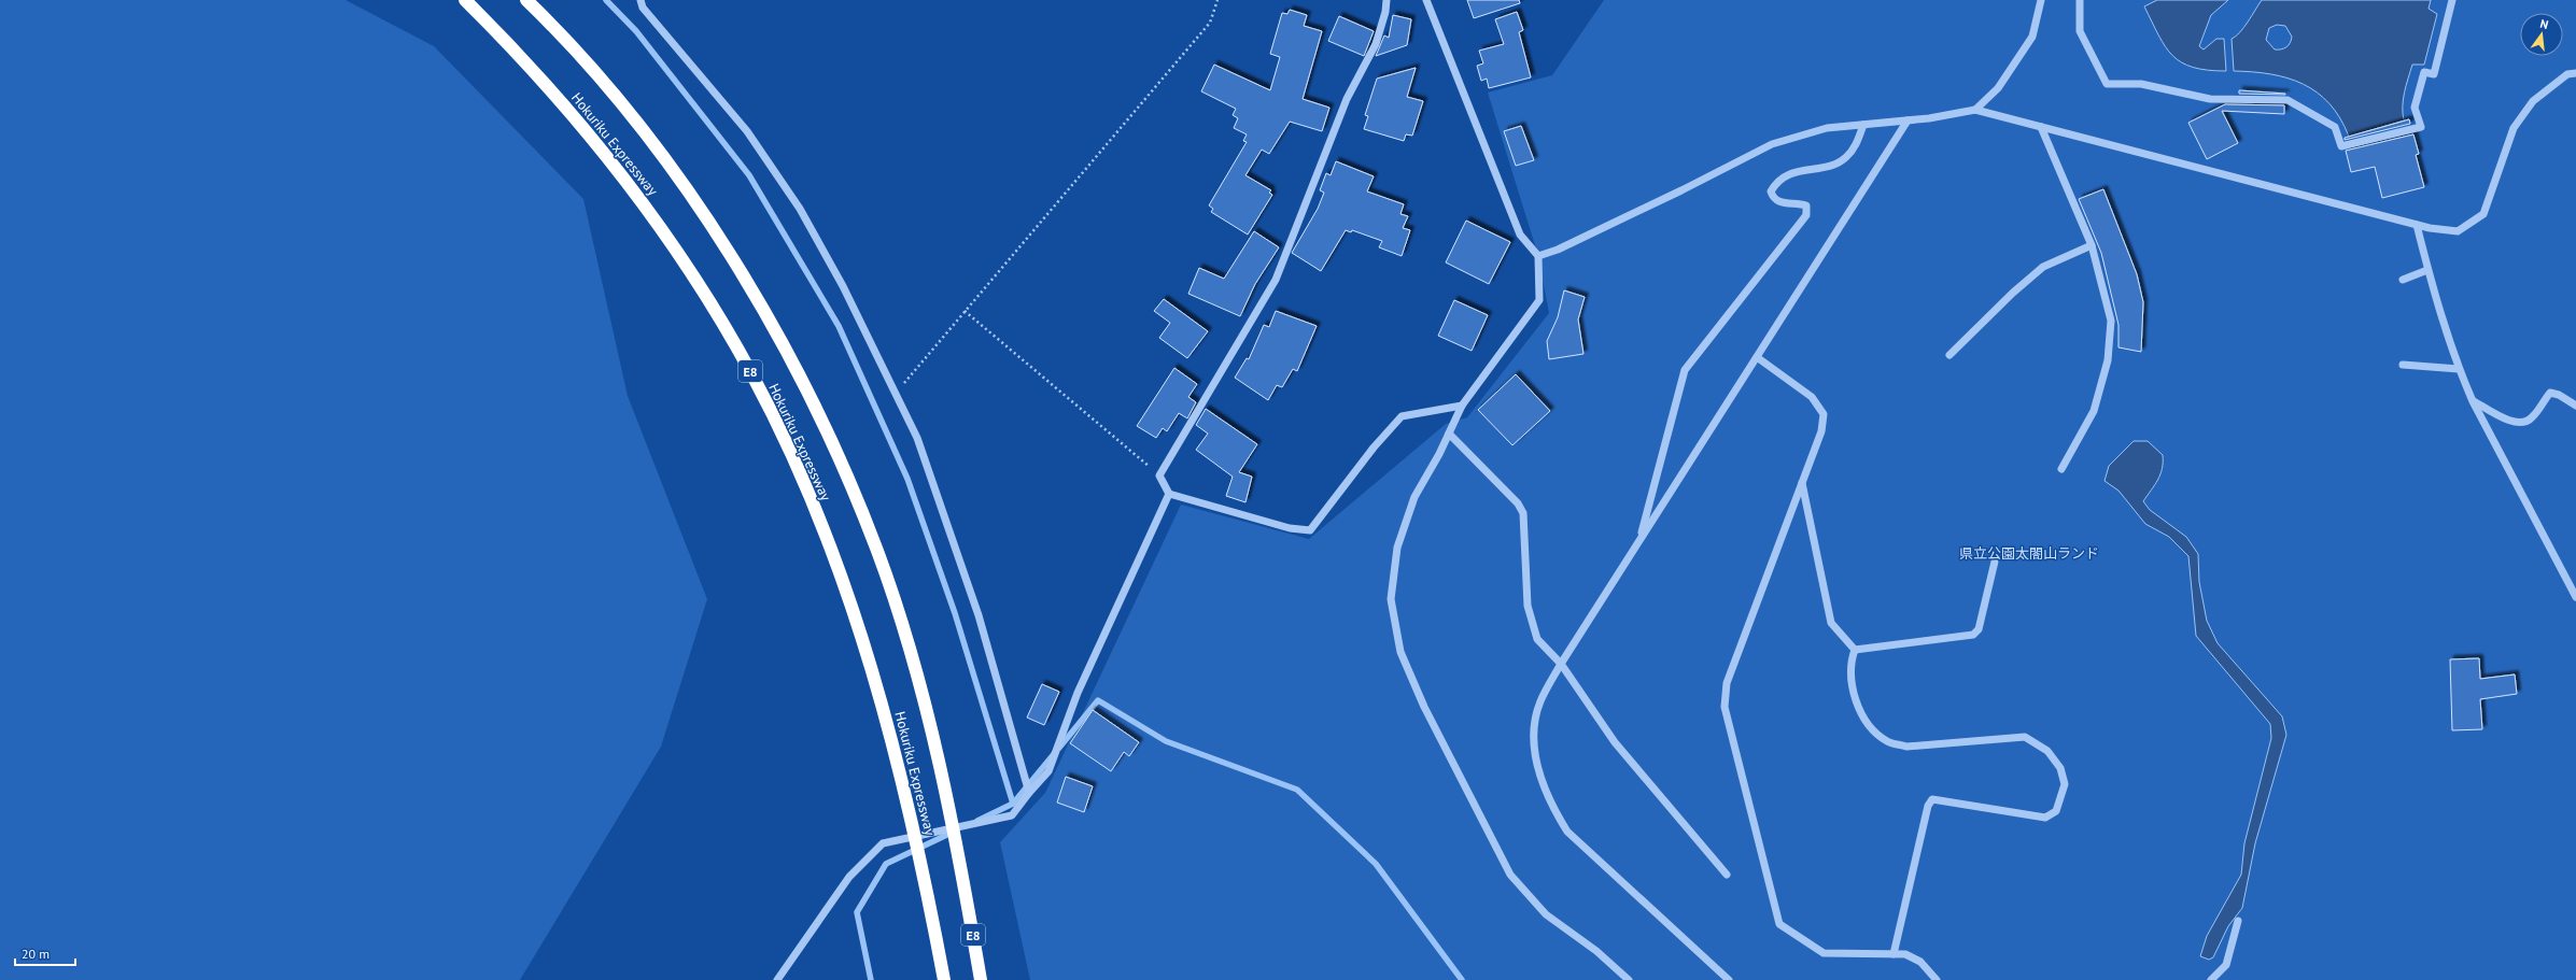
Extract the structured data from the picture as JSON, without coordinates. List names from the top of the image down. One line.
{"streets":{"highway":["Hokuriku Expressway","E8"]},"parks":["県立公園太閤山ランド"],"scale_bar":"20 m","north":"top"}
